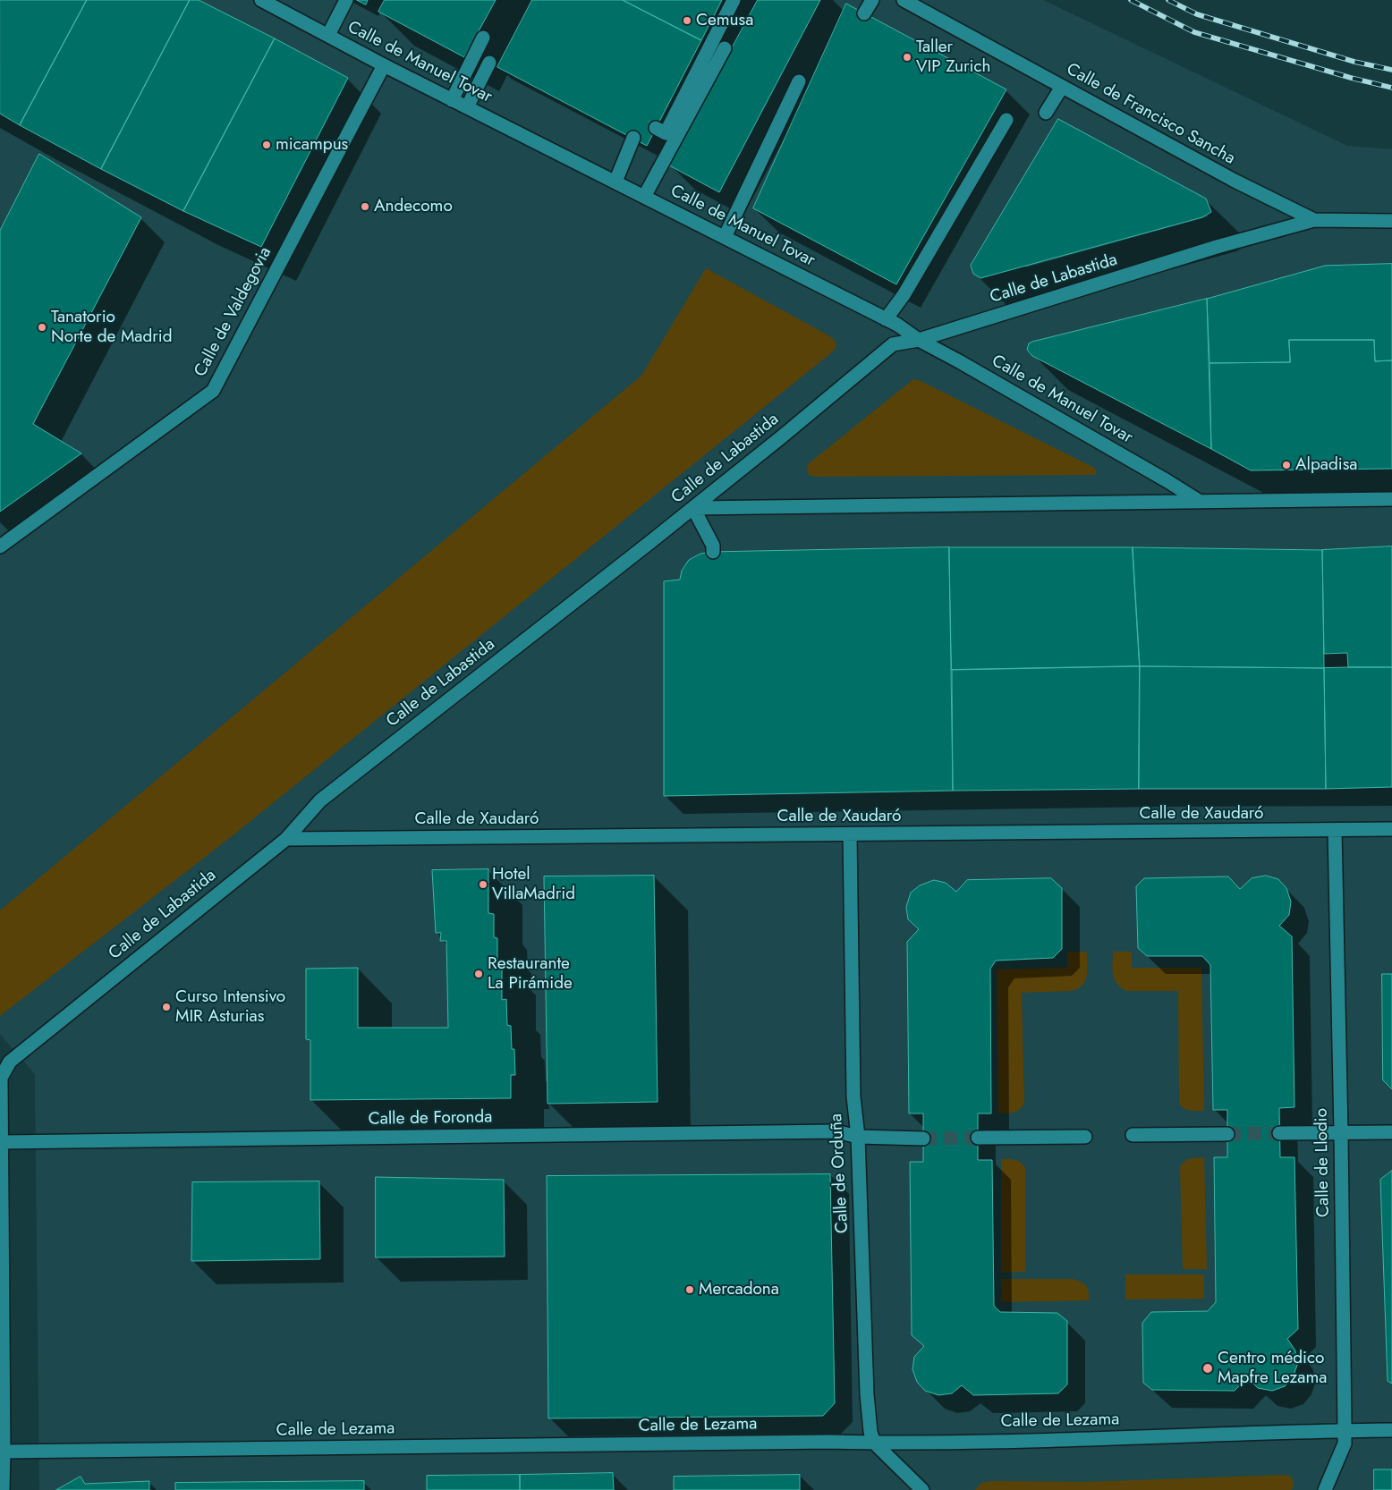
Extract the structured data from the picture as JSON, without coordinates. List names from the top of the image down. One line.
{"streets":{"street":["Calle de Manuel Tovar","Calle de Francisco Sancha","Calle de Labastida","Calle de Valdegovia","Calle de Xaudaró","Calle de Foronda","Calle de Llodio","Calle de Orduña","Calle de Lezama"]},"crossings":[["Calle de Manuel Tovar","Calle de Labastida"],["Calle de Manuel Tovar","Calle de Valdegovia"],["Calle de Francisco Sancha","Calle de Labastida"],["Calle de Labastida","Calle de Xaudaró"],["Calle de Labastida","Calle de Foronda"],["Calle de Labastida","Calle de Lezama"],["Calle de Xaudaró","Calle de Llodio"],["Calle de Xaudaró","Calle de Orduña"],["Calle de Foronda","Calle de Orduña"],["Calle de Llodio","Calle de Lezama"],["Calle de Orduña","Calle de Lezama"]],"places":["Cemusa","Taller VIP Zurich","micampus","Andecomo","Tanatorio Norte de Madrid","Alpadisa","Hotel VillaMadrid","Restaurante La Pirámide","Curso Intensivo MIR Asturias","Mercadona","Centro médico Mapfre Lezama"]}
